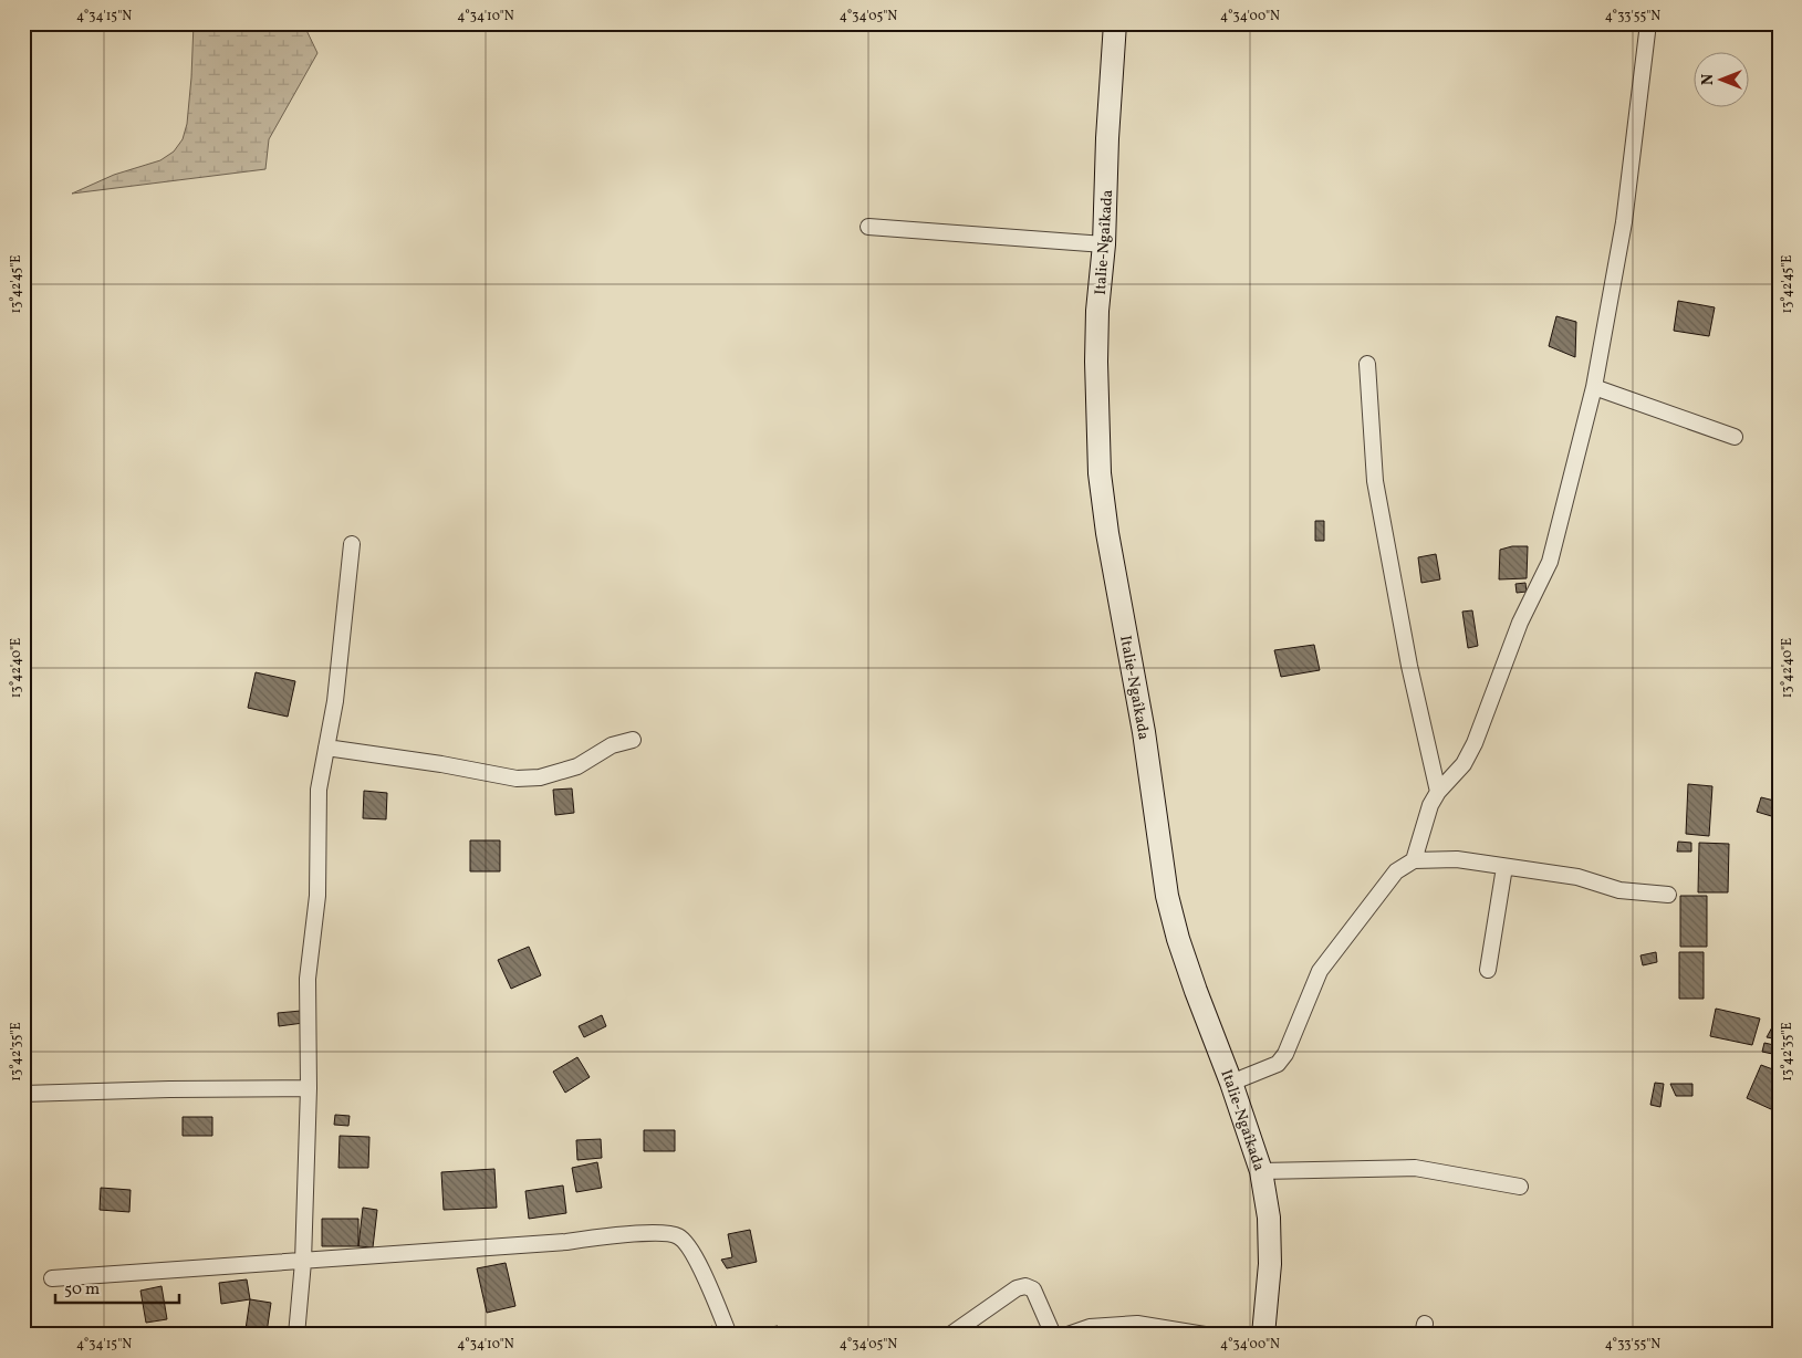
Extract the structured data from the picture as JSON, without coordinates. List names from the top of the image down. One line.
{"streets":{"street":["Italie-Ngaîkada"]},"scale_bar":"50 m","north":"left","coordinates":["4°34'15\"N","4°34'10\"N","4°34'05\"N","4°34'00\"N","4°33'55\"N","13°42'45\"E","13°42'40\"E","13°42'35\"E"]}
